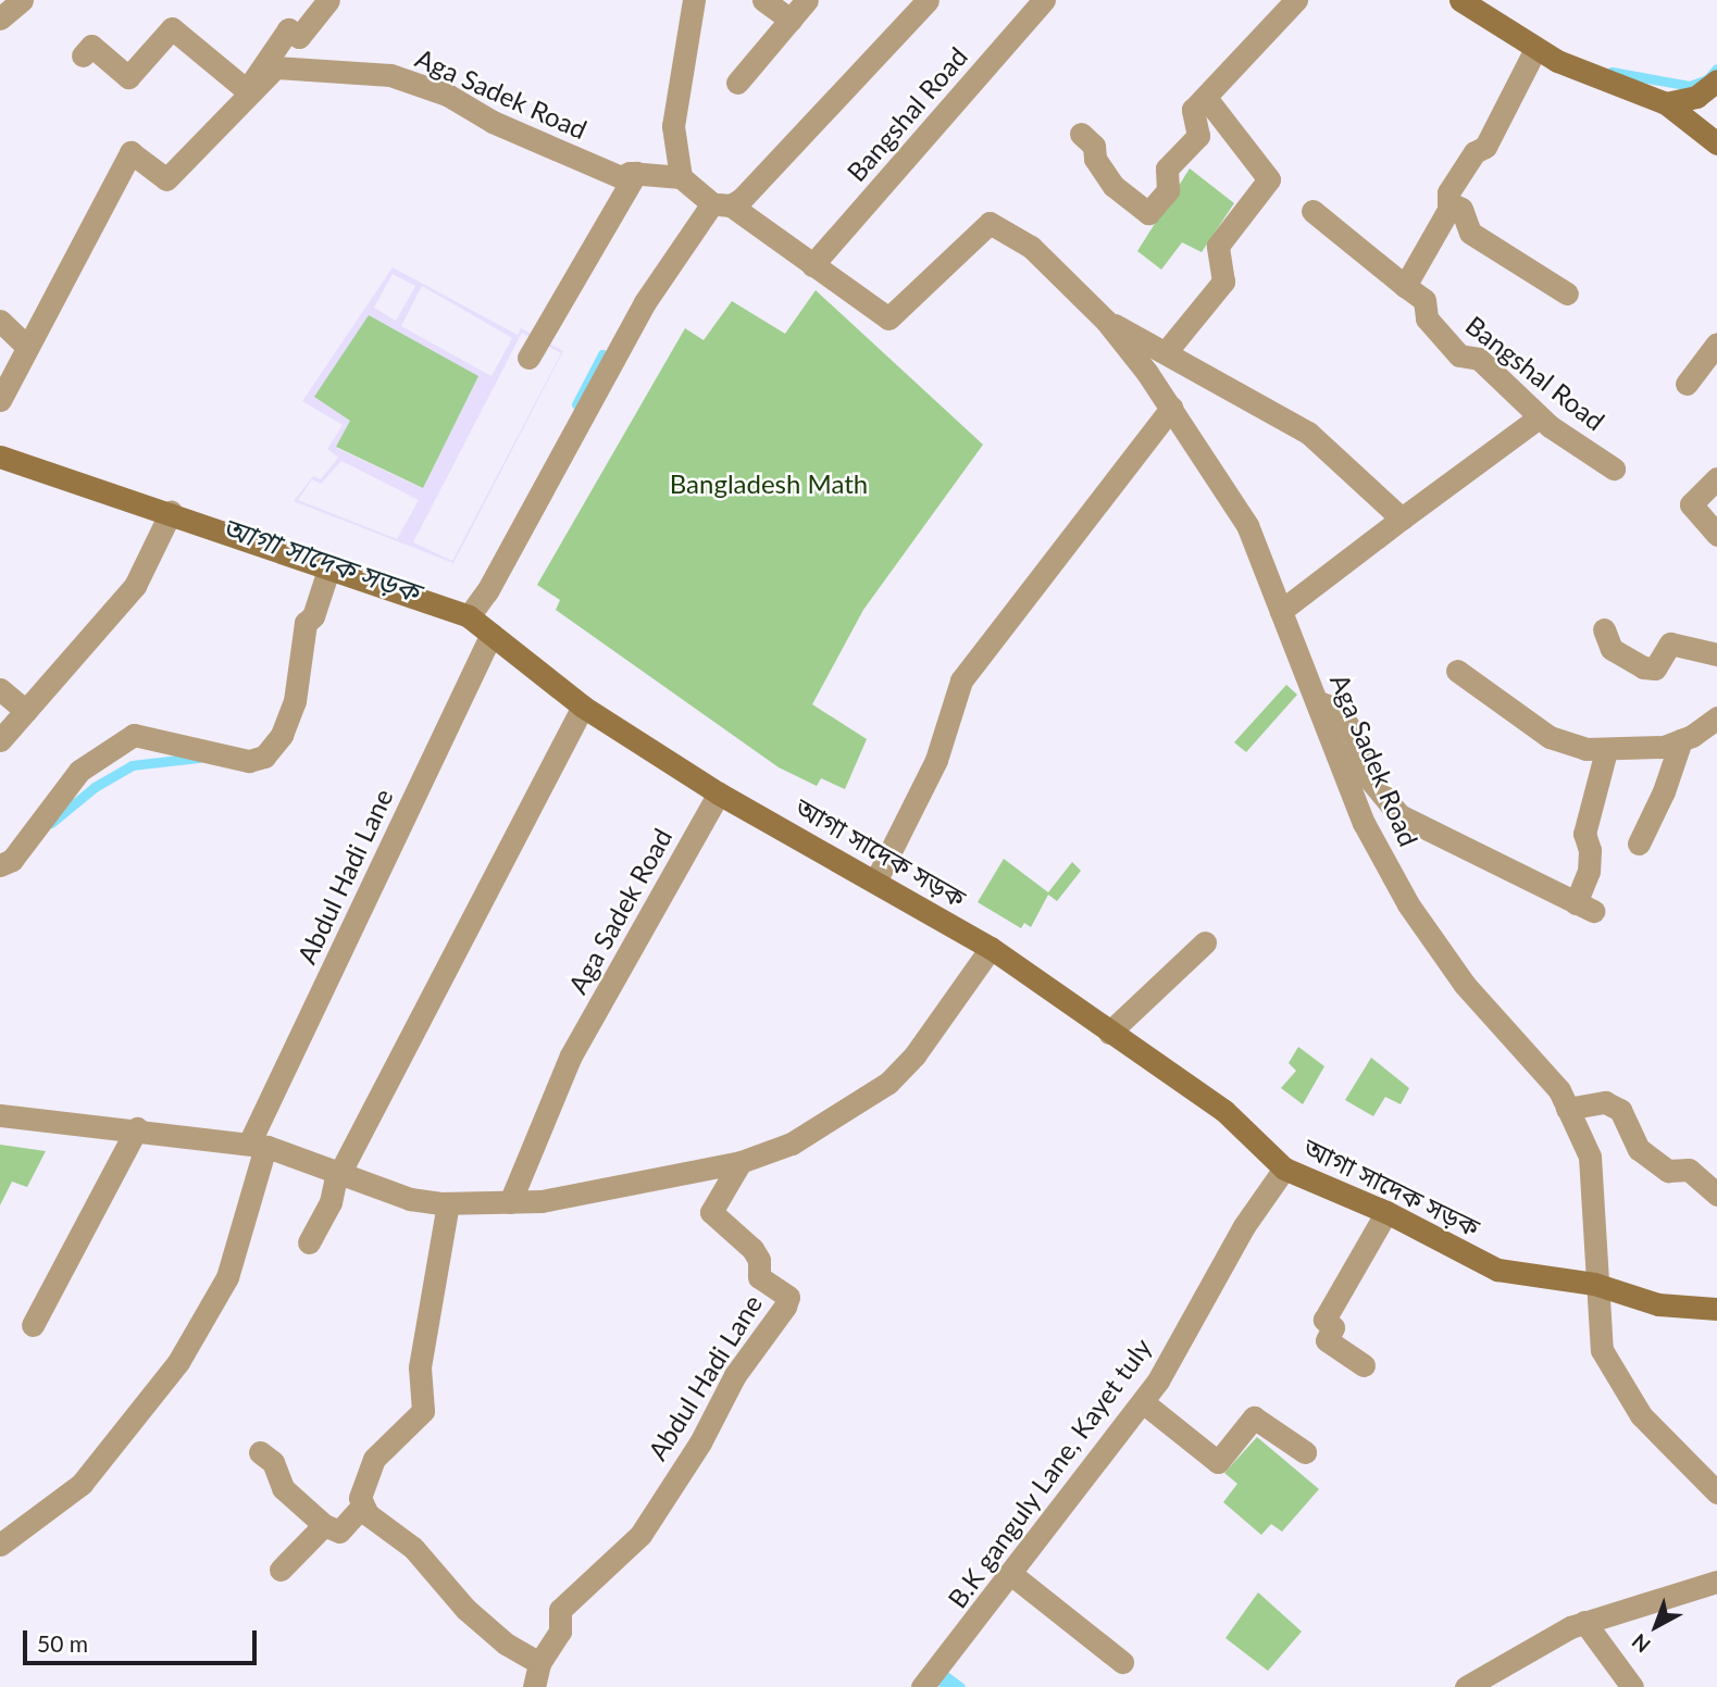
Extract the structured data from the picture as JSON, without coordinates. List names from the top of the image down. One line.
{"streets":{"street":["Aga Sadek Road","Bangshal Road","আগা সাদেক সড়ক","Abdul Hadi Lane","B.K ganguly Lane, Kayet tuly"]},"crossings":[["Aga Sadek Road","Bangshal Road"],["Aga Sadek Road","আগা সাদেক সড়ক"],["আগা সাদেক সড়ক","Abdul Hadi Lane"],["আগা সাদেক সড়ক","B.K ganguly Lane, Kayet tuly"]],"water":["আগা সাদেক সড়ক"],"parks":["Bangladesh Math"],"scale_bar":"50 m","north":"bottom left"}
